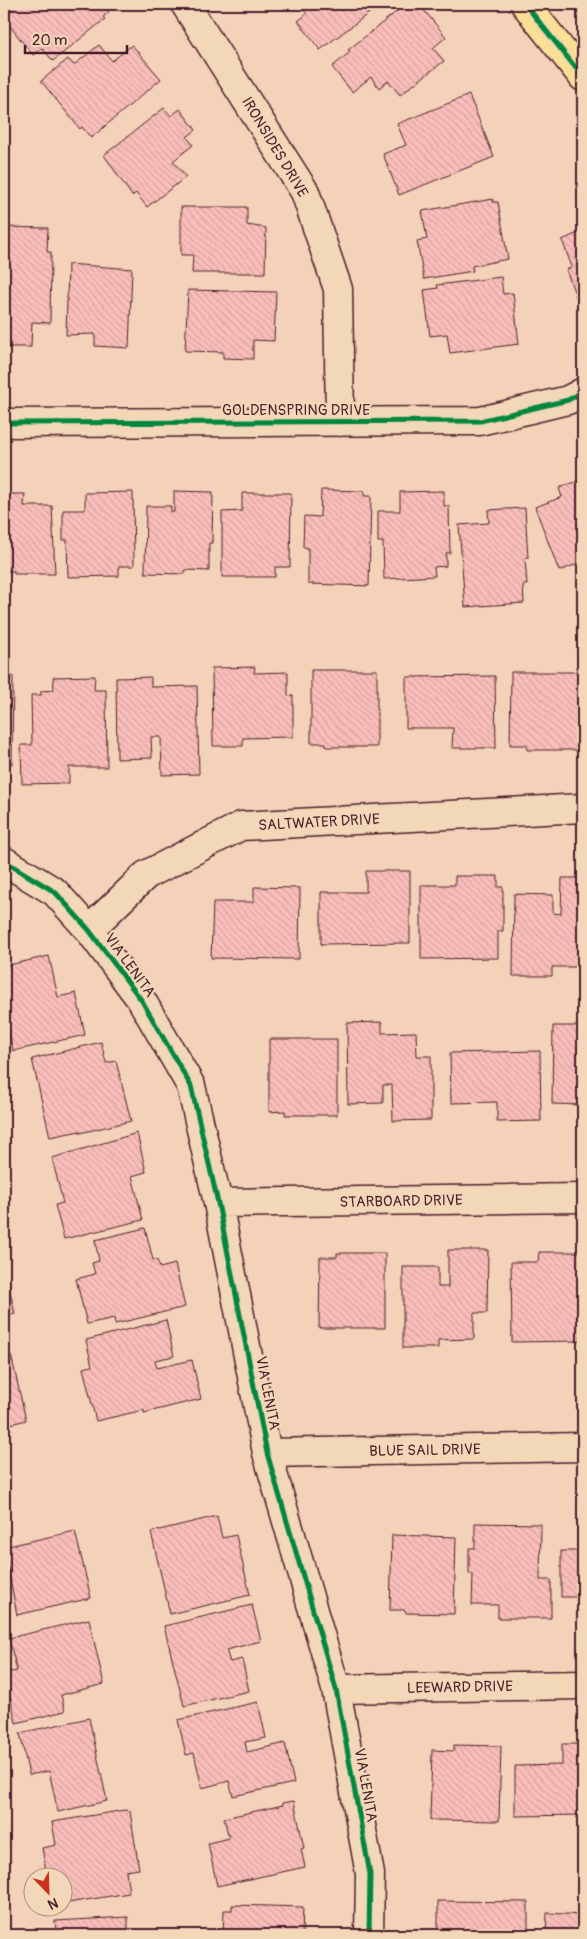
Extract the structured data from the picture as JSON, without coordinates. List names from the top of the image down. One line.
{"streets":{"street":["IRONSIDES DRIVE","GOLDENSPRING DRIVE","SALTWATER DRIVE","VIA LENITA","STARBOARD DRIVE","BLUE SAIL DRIVE","LEEWARD DRIVE"]},"crossings":[["IRONSIDES DRIVE","GOLDENSPRING DRIVE"],["SALTWATER DRIVE","VIA LENITA"],["VIA LENITA","STARBOARD DRIVE"],["VIA LENITA","BLUE SAIL DRIVE"],["VIA LENITA","LEEWARD DRIVE"]],"scale_bar":"20 m","north":"bottom right"}
